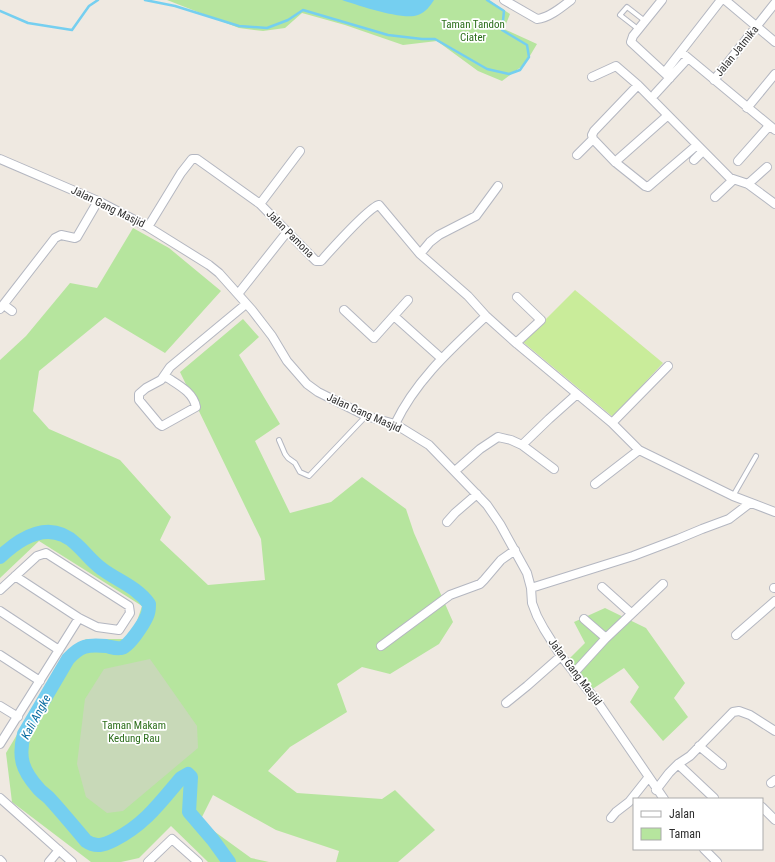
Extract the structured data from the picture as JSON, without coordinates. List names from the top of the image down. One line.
{"streets":{"street":["Jalan Jatmika","Jalan Gang Masjid","Jalan Pamona"]},"crossings":[["Jalan Gang Masjid","Jalan Pamona"]],"water":["Kali Angke"],"parks":["Taman Tandon Ciater","Taman Makam Kedung Rau"],"legend":["Jalan","Taman"]}
